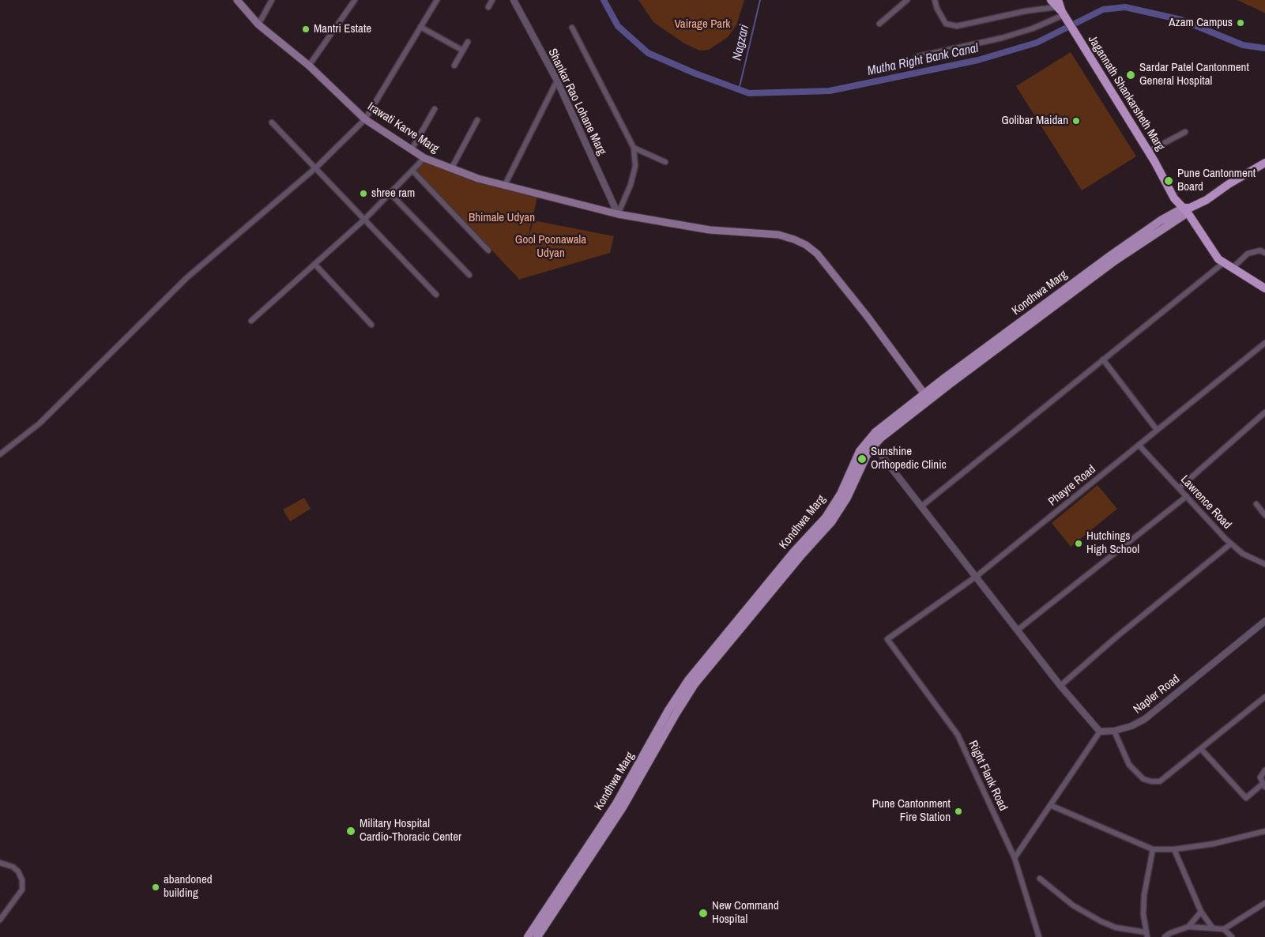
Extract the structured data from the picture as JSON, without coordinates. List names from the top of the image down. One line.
{"streets":{"highway":["Jagannath Shankarsheth Marg"],"main road":["Irawati Karve Marg","Kondhwa Marg"],"street":["Shankar Rao Lohane Marg","Phayre Road","Lawrence Road","Napler Road","Right Flank Road"]},"crossings":[["Jagannath Shankarsheth Marg","Kondhwa Marg"],["Shankar Rao Lohane Marg","Irawati Karve Marg"],["Irawati Karve Marg","Kondhwa Marg"],["Phayre Road","Lawrence Road"],["Phayre Road","Right Flank Road"]],"water":["Nagzari","Mutha Right Bank Canal"],"parks":["Vairage Park","Bhimale Udyan","Gool Poonawala Udyan"],"places":["Azam Campus","Mantri Estate","Sardar Patel Cantonment General Hospital","Golibar Maidan","Pune Cantonment Board","shree ram","Sunshine Orthopedic Clinic","Hutchings High School","Pune Cantonment Fire Station","Military Hospital Cardio-Thoracic Center","abandoned building","New Command Hospital"]}
